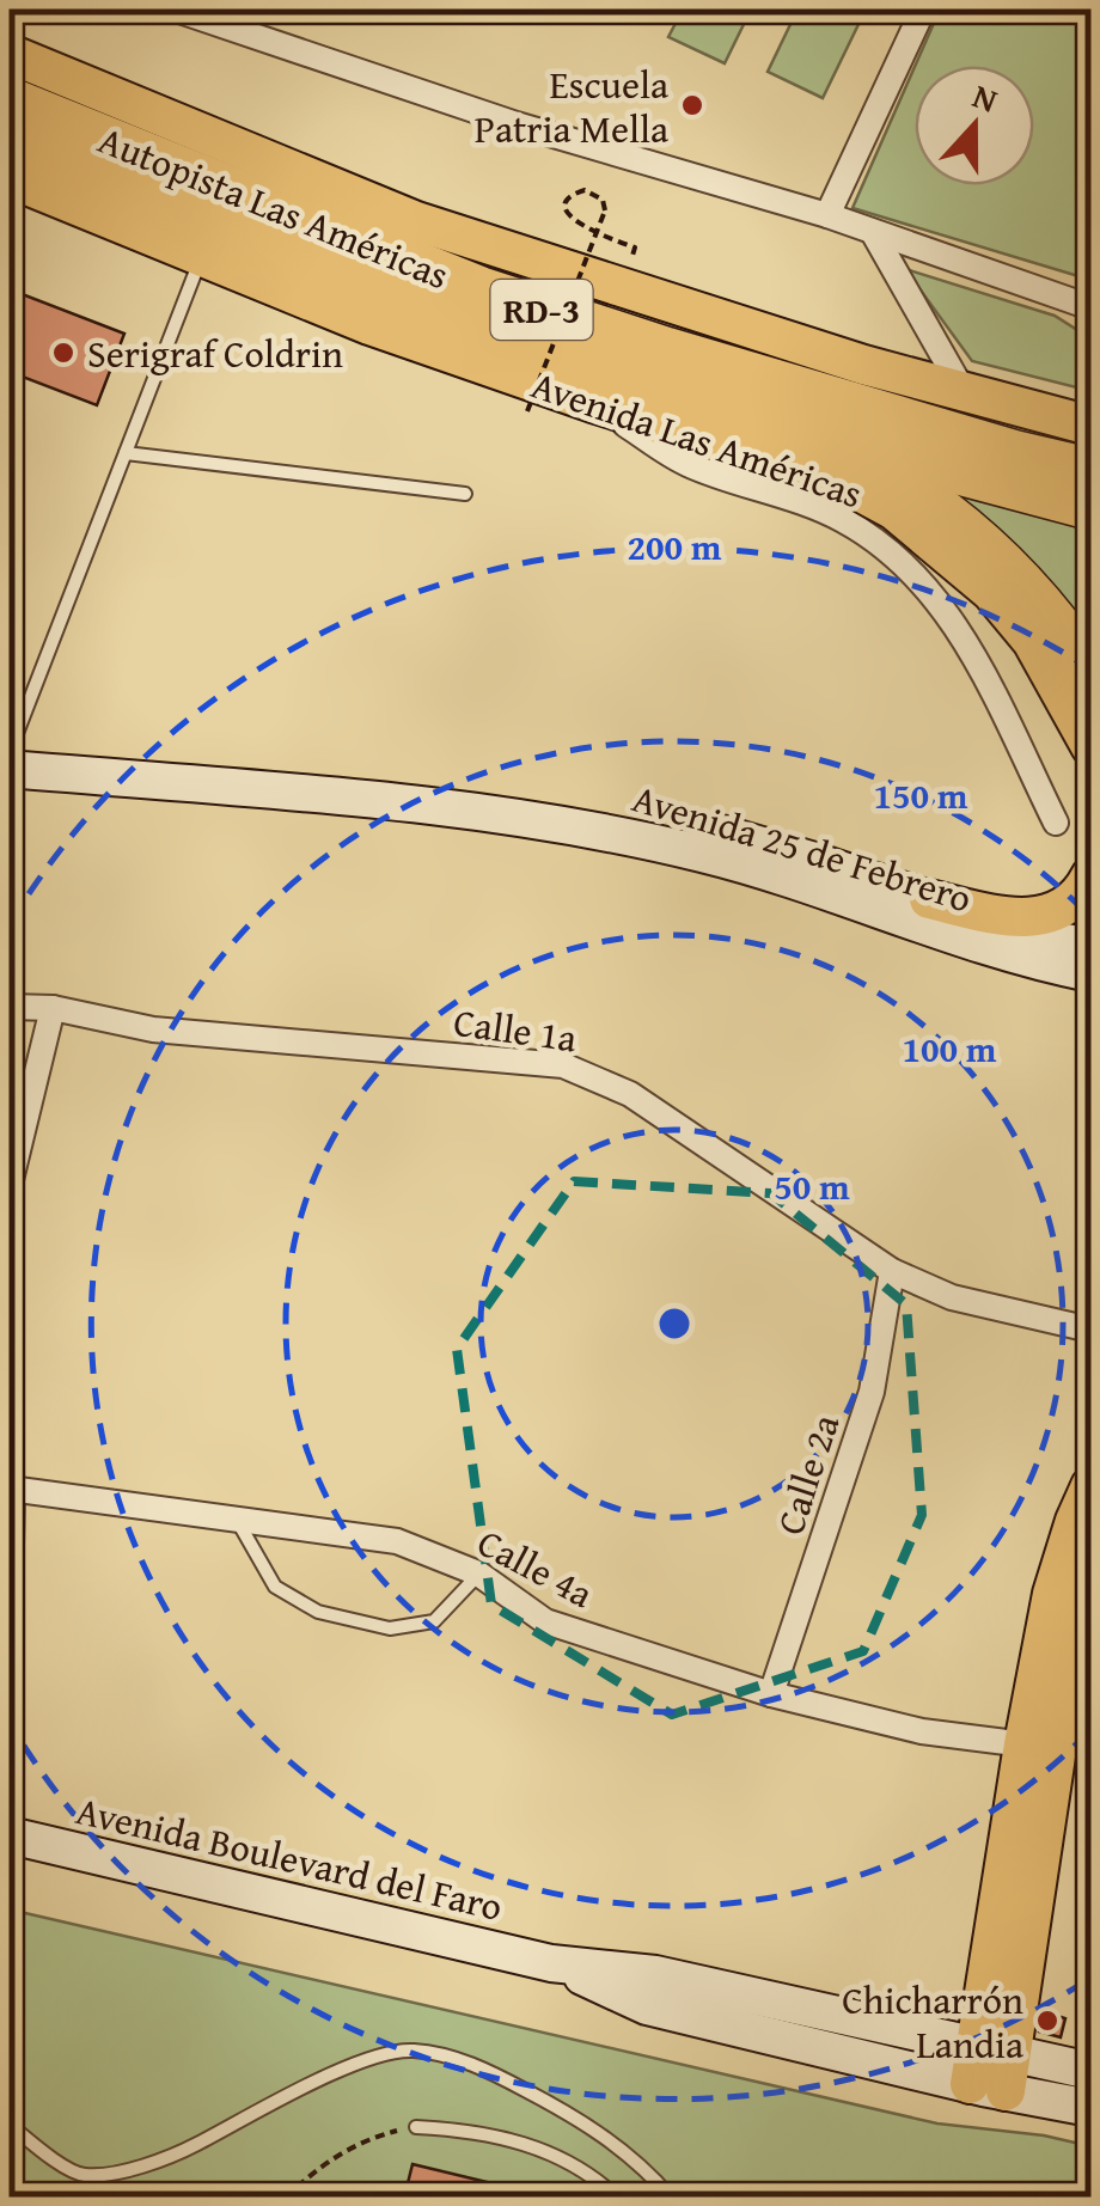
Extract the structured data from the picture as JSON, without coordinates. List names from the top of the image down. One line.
{"streets":{"highway":["Autopista Las Américas","RD-3"],"main road":["Avenida Las Américas","Avenida 25 de Febrero","Avenida Boulevard del Faro"],"street":["Calle 1a","Calle 2a","Calle 4a"]},"crossings":[["Calle 1a","Calle 2a"],["Calle 2a","Calle 4a"]],"places":["Escuela Patria Mella","Serigraf Coldrin","Chicharrón Landia"],"north":"top","rings":["200 m","150 m","100 m","50 m"]}
